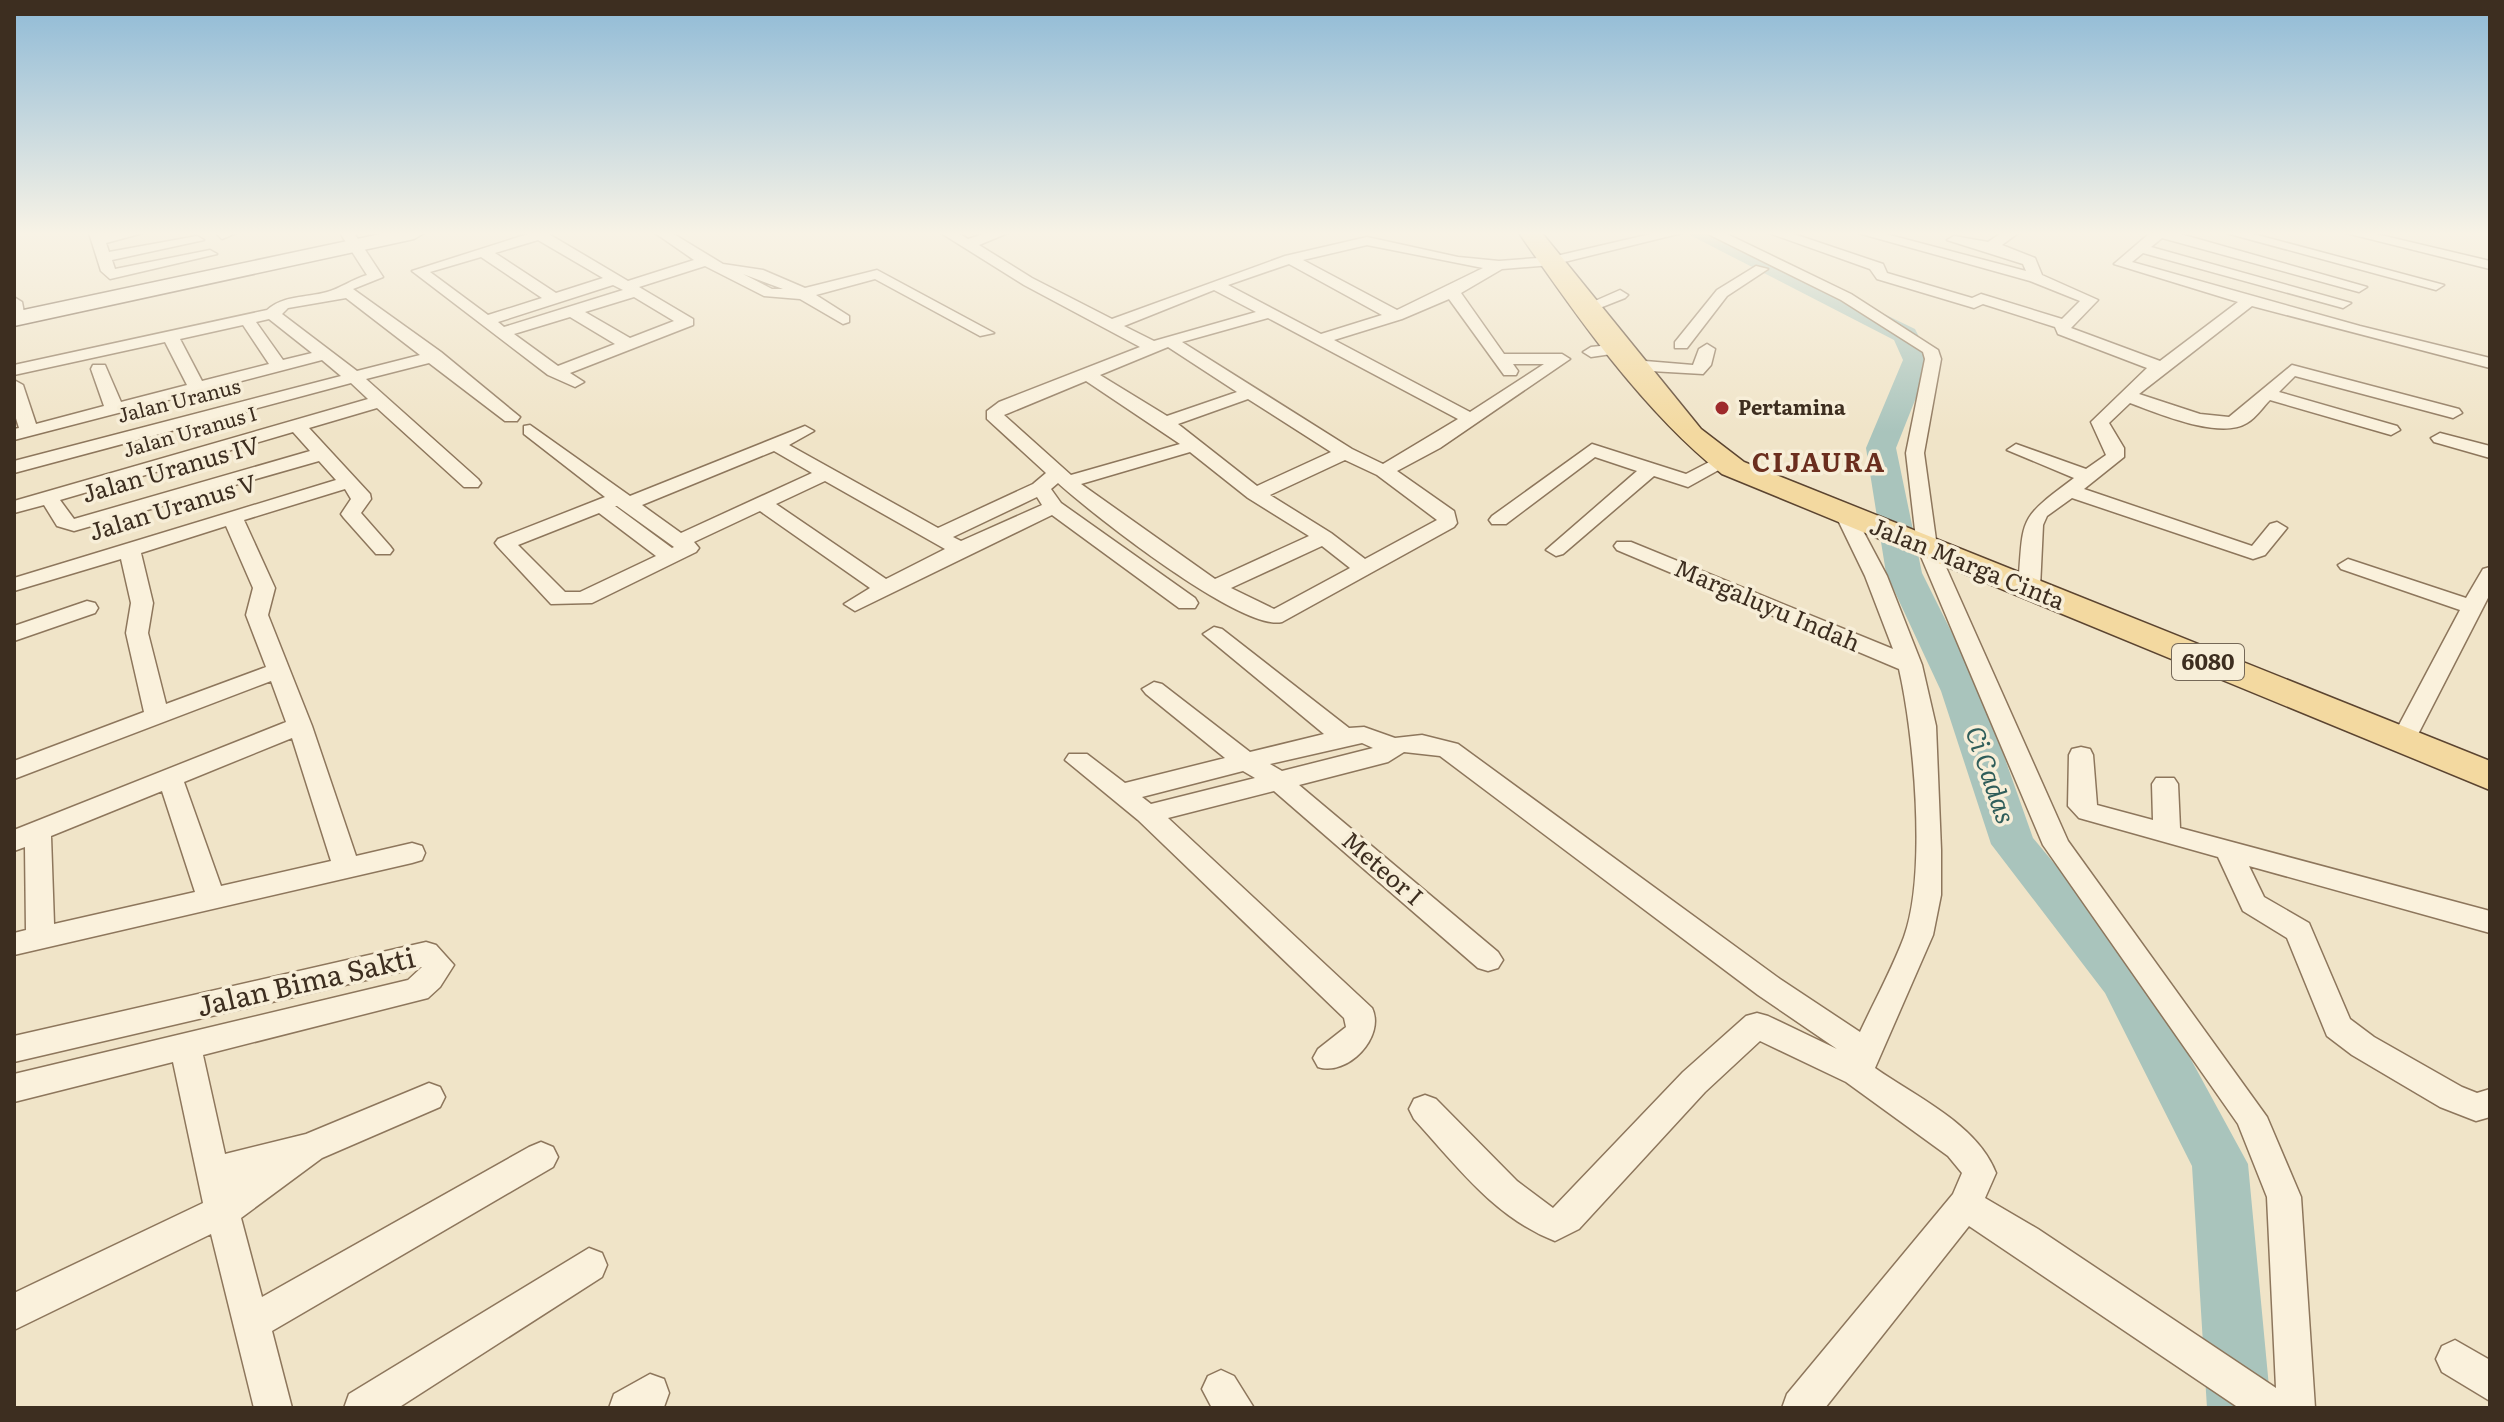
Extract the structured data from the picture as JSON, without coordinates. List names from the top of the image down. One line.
{"streets":{"main road":["Jalan Marga Cinta","6080"],"street":["Jalan Uranus","Jalan Uranus I","Jalan Uranus IV","Jalan Uranus V","Margaluyu Indah","Meteor I","Jalan Bima Sakti"]},"crossings":[["Jalan Uranus I","Jalan Uranus IV"]],"districts":["CIJAURA"],"water":["Ci Cadas"],"places":["Pertamina"]}
